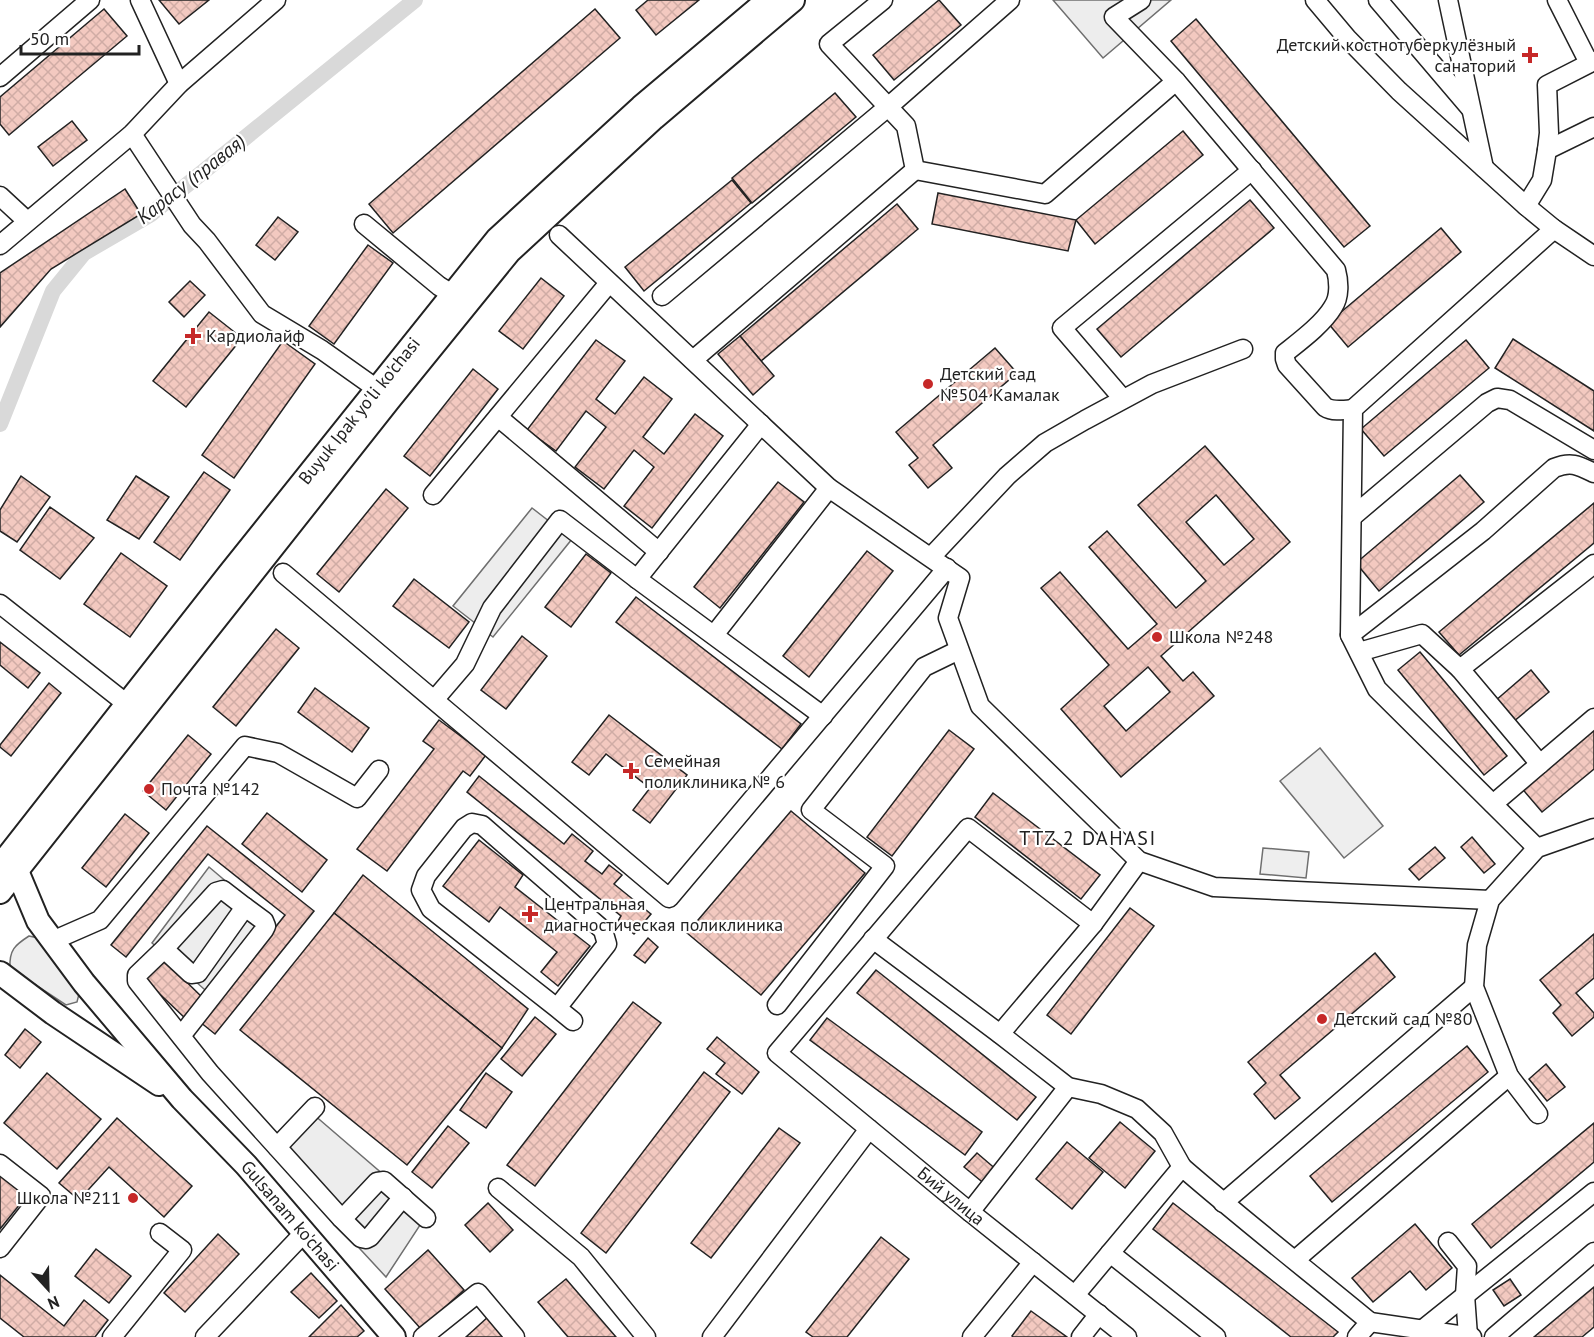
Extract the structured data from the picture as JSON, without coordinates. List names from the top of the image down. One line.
{"streets":{"main road":["Buyuk Ipak yo'li ko'chasi","Gulsanam ko'chasi"],"street":["Бий улица"]},"districts":["TTZ 2 DAHASI"],"water":["Карасу (правая)"],"places":{"health":["Детский костнотуберкулёзный санаторий","Кардиолайф","Семейная поликлиника № 6","Центральная диагностическая поликлиника"],"other":["Детский сад №504 Камалак","Школа №248","Почта №142","Детский сад №80","Школа №211"]},"scale_bar":"50 m","north":"bottom"}
